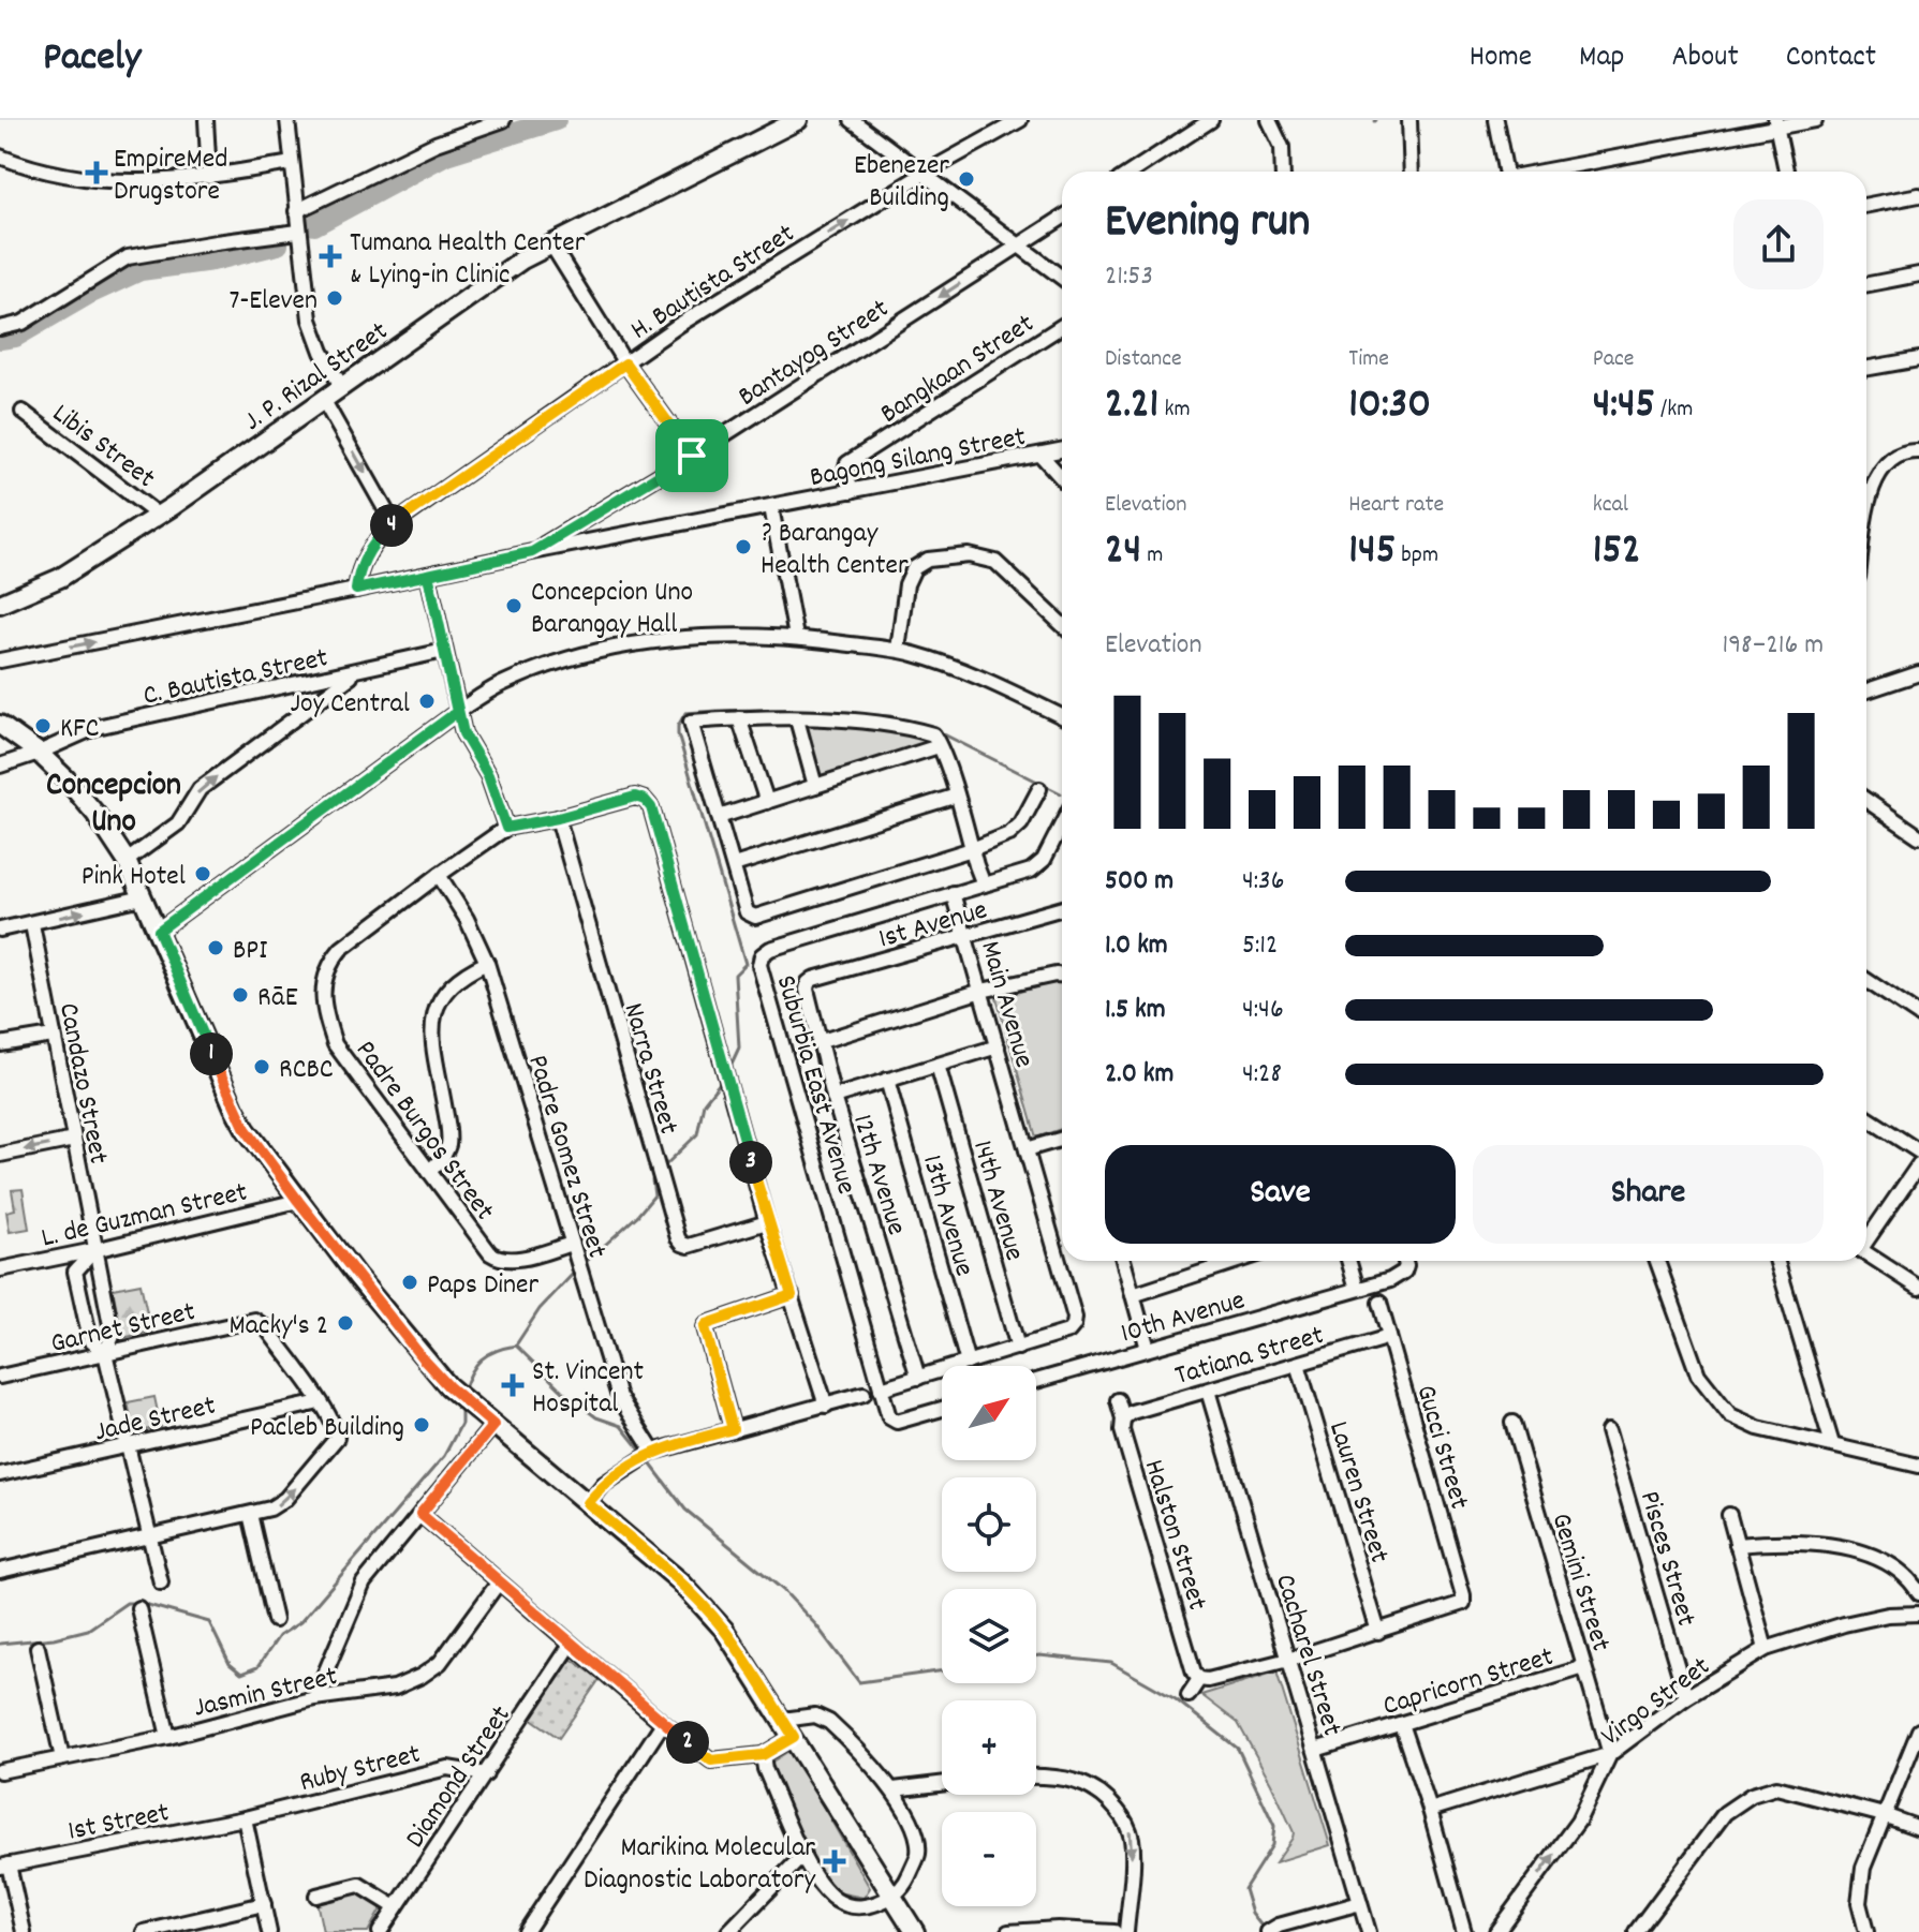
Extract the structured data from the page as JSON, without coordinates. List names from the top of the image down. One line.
{"streets":{"main road":["J. P. Rizal Street"],"street":["H. Bautista Street","Bantayog Street","Bangkaan Street","Libis Street","Bagong Silang Street","C. Bautista Street","1st Avenue","Main Avenue","Narra Street","Candazo Street","Suburbia East Avenue","Padre Burgos Street","Padre Gomez Street","12th Avenue","14th Avenue","L. de Guzman Street","13th Avenue","10th Avenue","Garnet Street","Tatiana Street","Jade Street","Gucci Street","Lauren Street","Halston Street","Pisces Street","Gemini Street","Cacharel Street","Capricorn Street","Jasmin Street","Virgo Street","Ruby Street","Diamond Street","1st Street"]},"crossings":[["H. Bautista Street","Bagong Silang Street"],["Bantayog Street","Bagong Silang Street"],["Bangkaan Street","Bagong Silang Street"],["J. P. Rizal Street","Libis Street"],["1st Avenue","Main Avenue"],["1st Avenue","12th Avenue"],["Main Avenue","Suburbia East Avenue"],["Main Avenue","14th Avenue"],["Candazo Street","L. de Guzman Street"],["Padre Burgos Street","Padre Gomez Street"],["Garnet Street","Jade Street"],["Tatiana Street","Gucci Street"],["Tatiana Street","Lauren Street"],["Tatiana Street","Halston Street"],["Tatiana Street","Cacharel Street"],["Gucci Street","Lauren Street"],["Pisces Street","Virgo Street"],["Gemini Street","Capricorn Street"],["Gemini Street","Virgo Street"],["Cacharel Street","Capricorn Street"],["Ruby Street","Diamond Street"],["Ruby Street","1st Street"]],"one_way":["H. Bautista Street","Bantayog Street","Virgo Street"],"districts":["Concepcion Uno"],"places":{"health":["EmpireMed Drugstore","Tumana Health Center & Lying-in Clinic","St. Vincent Hospital","Marikina Molecular Diagnostic Laboratory"],"other":["Ebenezer Building","7-Eleven","? Barangay Health Center","Concepcion Uno Barangay Hall","Joy Central","KFC","Pink Hotel","BPI","RāE","RCBC","Paps Diner","Macky's 2","Pacleb Building"]},"north":"top right","page":{"header":"Pacely","nav":["Home","Map","About","Contact"],"heading":["Evening run","21:53"],"stats":[["Distance","2.21 km"],["Time","10:30"],["Pace","4:45 /km"],["Elevation","24 m"],["Heart rate","145 bpm"],["kcal","152"]],"pins":["4","1","3","2"],"chart":["Elevation","198–216 m"],"list":[{"name":"500 m","note":"4:36"},{"name":"1.0 km","note":"5:12"},{"name":"1.5 km","note":"4:46"},{"name":"2.0 km","note":"4:28"}],"buttons":["Save","Share"],"map_buttons":["+","−"]}}
